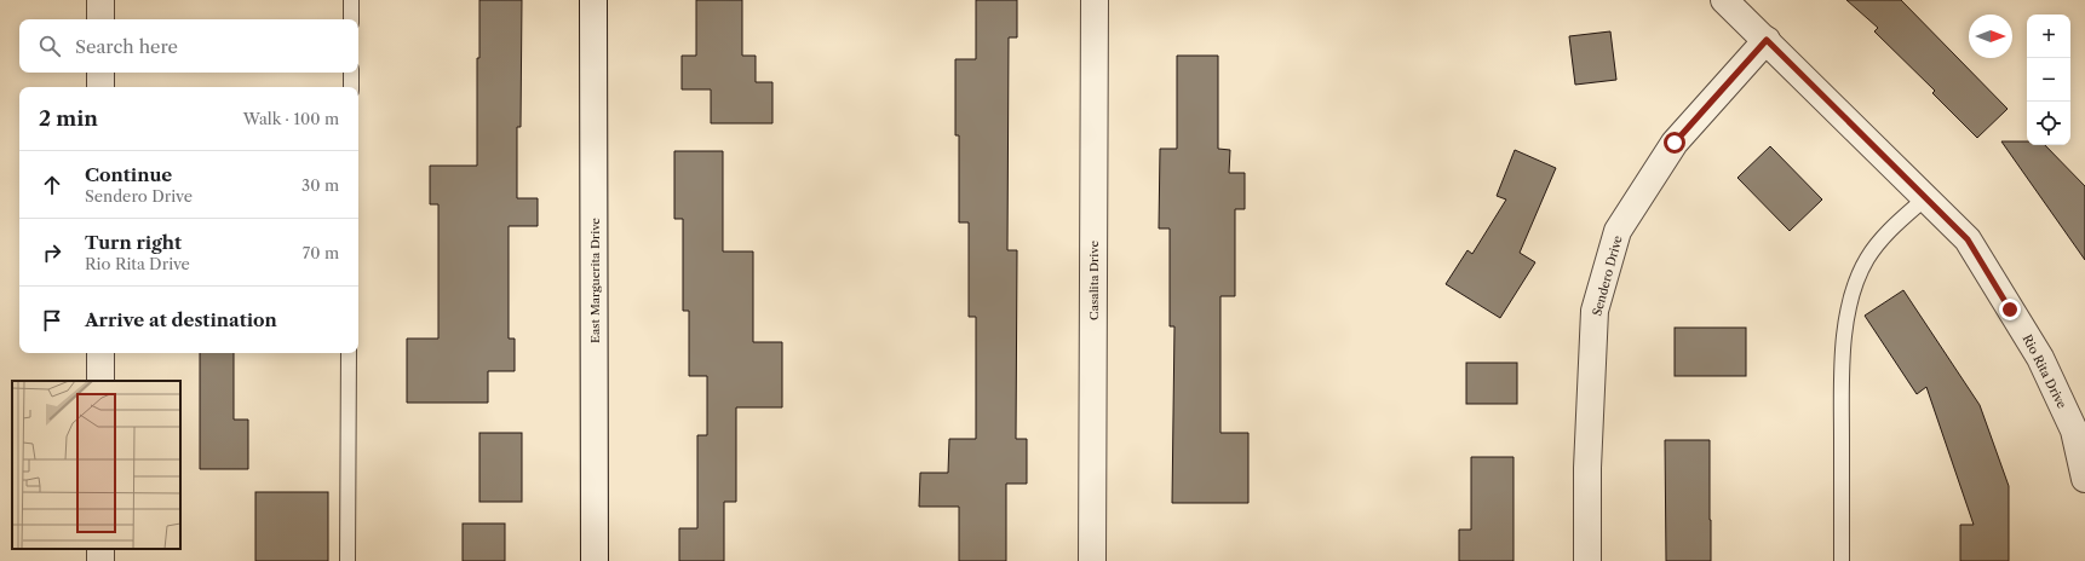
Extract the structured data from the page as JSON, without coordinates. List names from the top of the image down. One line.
{"streets":{"street":["Sendero Drive","East Marguerita Drive","Casalita Drive","Rio Rita Drive"]},"crossings":[["Sendero Drive","Rio Rita Drive"]],"north":"right","page":{"map_buttons":["+","−"],"search":"Search here","heading":["2 min","Walk · 100 m"],"list":[["Continue","Sendero Drive","30 m"],["Turn right","Rio Rita Drive","70 m"],"Arrive at destination"]}}
